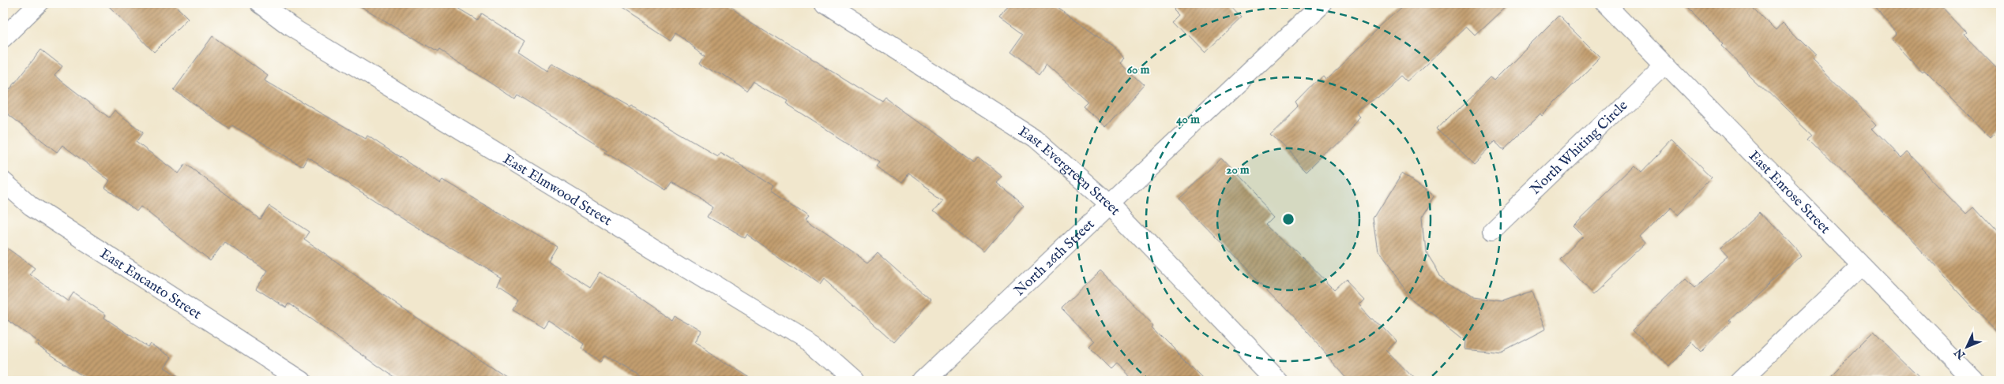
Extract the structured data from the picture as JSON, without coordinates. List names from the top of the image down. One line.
{"streets":{"street":["North Whiting Circle","East Evergreen Street","East Elmwood Street","East Enrose Street","North 26th Street","East Encanto Street"]},"crossings":[["North Whiting Circle","East Enrose Street"],["East Evergreen Street","North 26th Street"]],"north":"bottom left","rings":["60 m","40 m","20 m"]}
